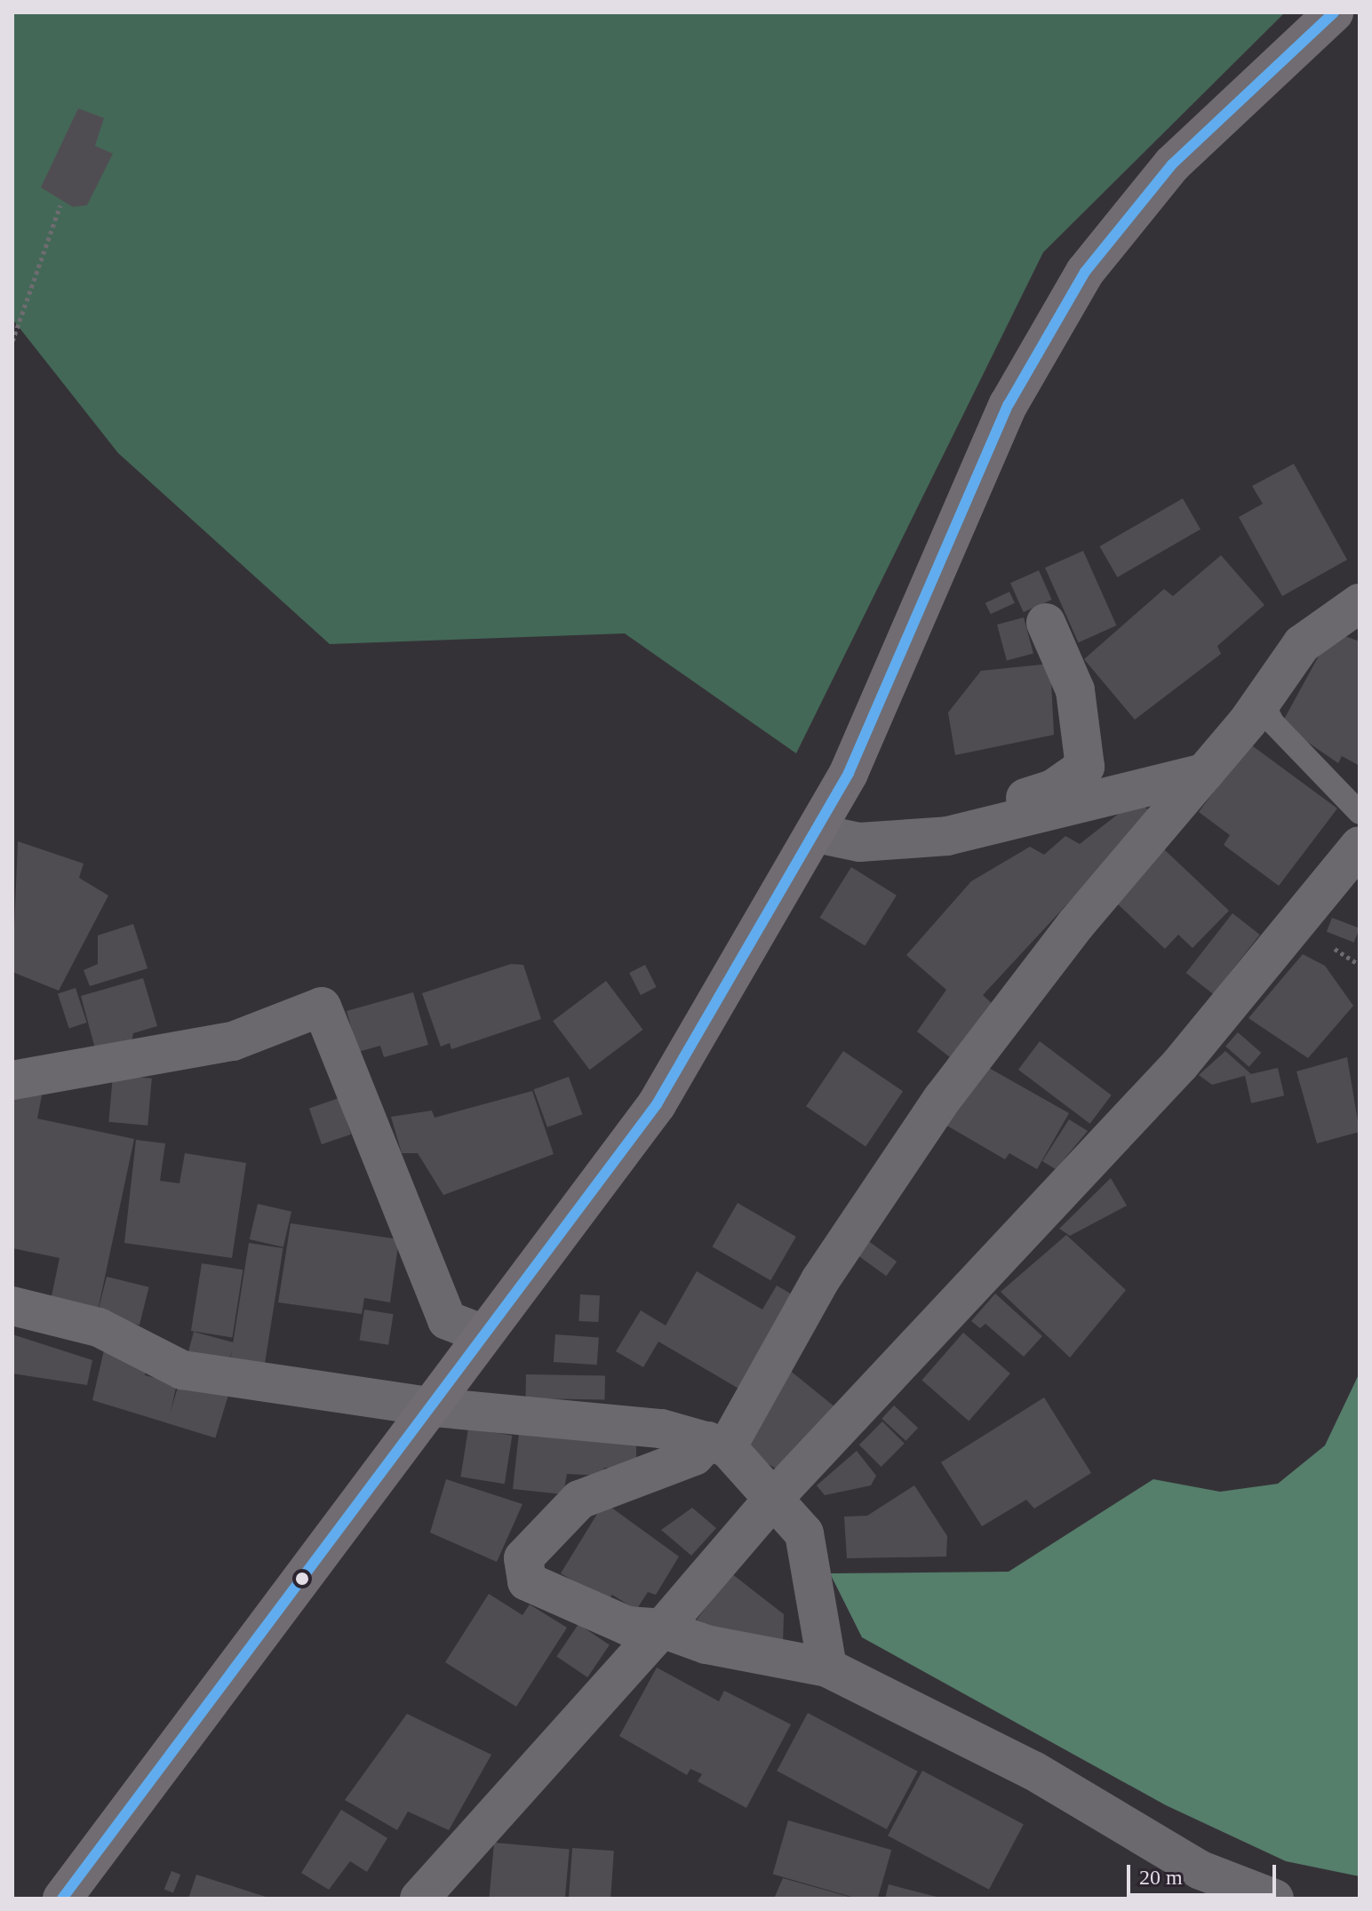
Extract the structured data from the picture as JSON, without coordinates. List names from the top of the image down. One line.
{"scale_bar":"20 m"}
